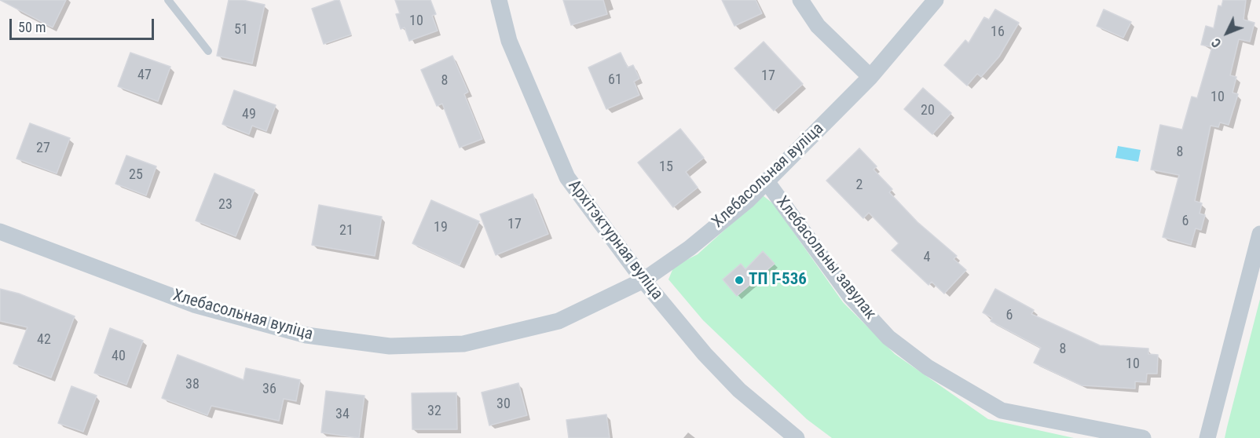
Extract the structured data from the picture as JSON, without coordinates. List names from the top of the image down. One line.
{"streets":{"street":["Хлебасольная вуліца","Архітэктурная вуліца","Хлебасольны завулак"]},"crossings":[["Хлебасольная вуліца","Архітэктурная вуліца"],["Хлебасольная вуліца","Хлебасольны завулак"]],"places":["ТП Г-536"],"house_numbers":["10","51","16","47","17","61","8","10","20","49","27","8","15","25","2","23","6","17","19","21","4","6","42","8","40","10","38","36","30","32","34"],"scale_bar":"50 m","north":"bottom left"}
